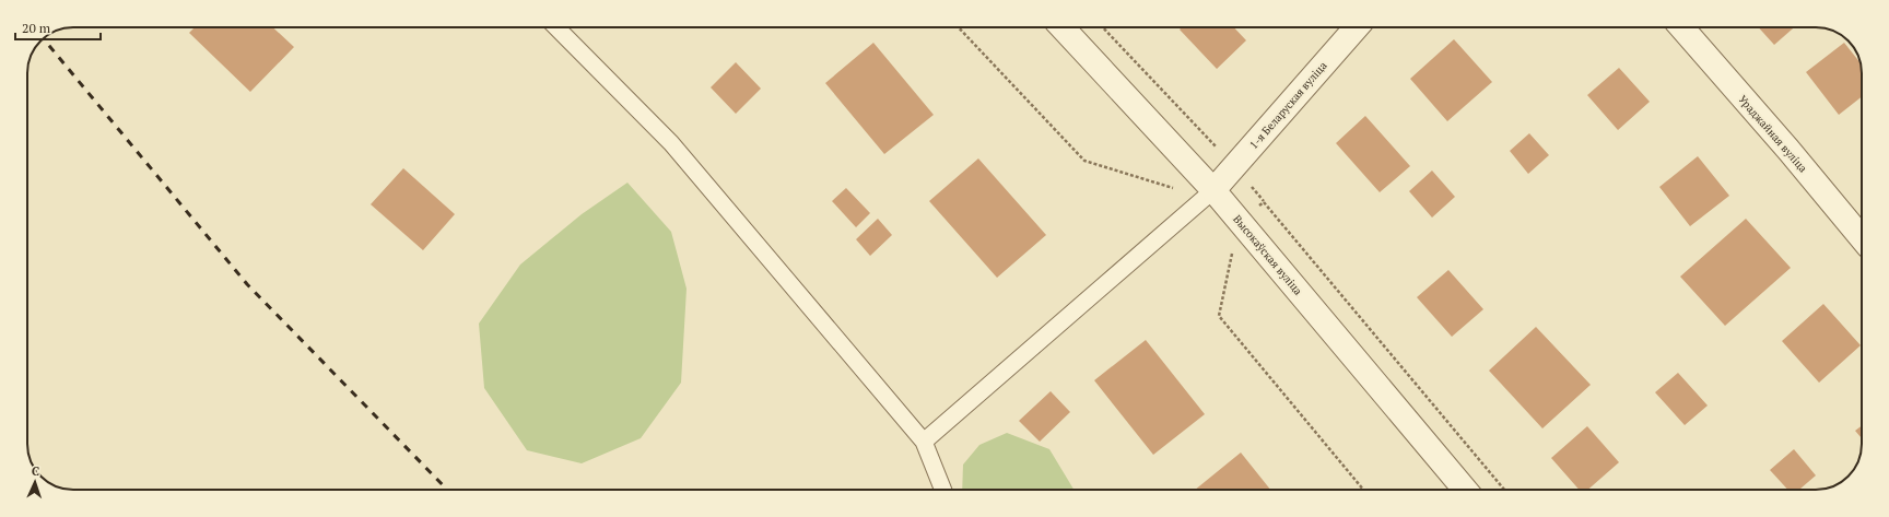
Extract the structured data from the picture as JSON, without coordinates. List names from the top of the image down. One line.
{"streets":{"street":["1-я Беларуская вуліца","Ураджайная вуліца","Высокаўская вуліца"]},"crossings":[["1-я Беларуская вуліца","Высокаўская вуліца"]],"scale_bar":"20 m","north":"top"}
